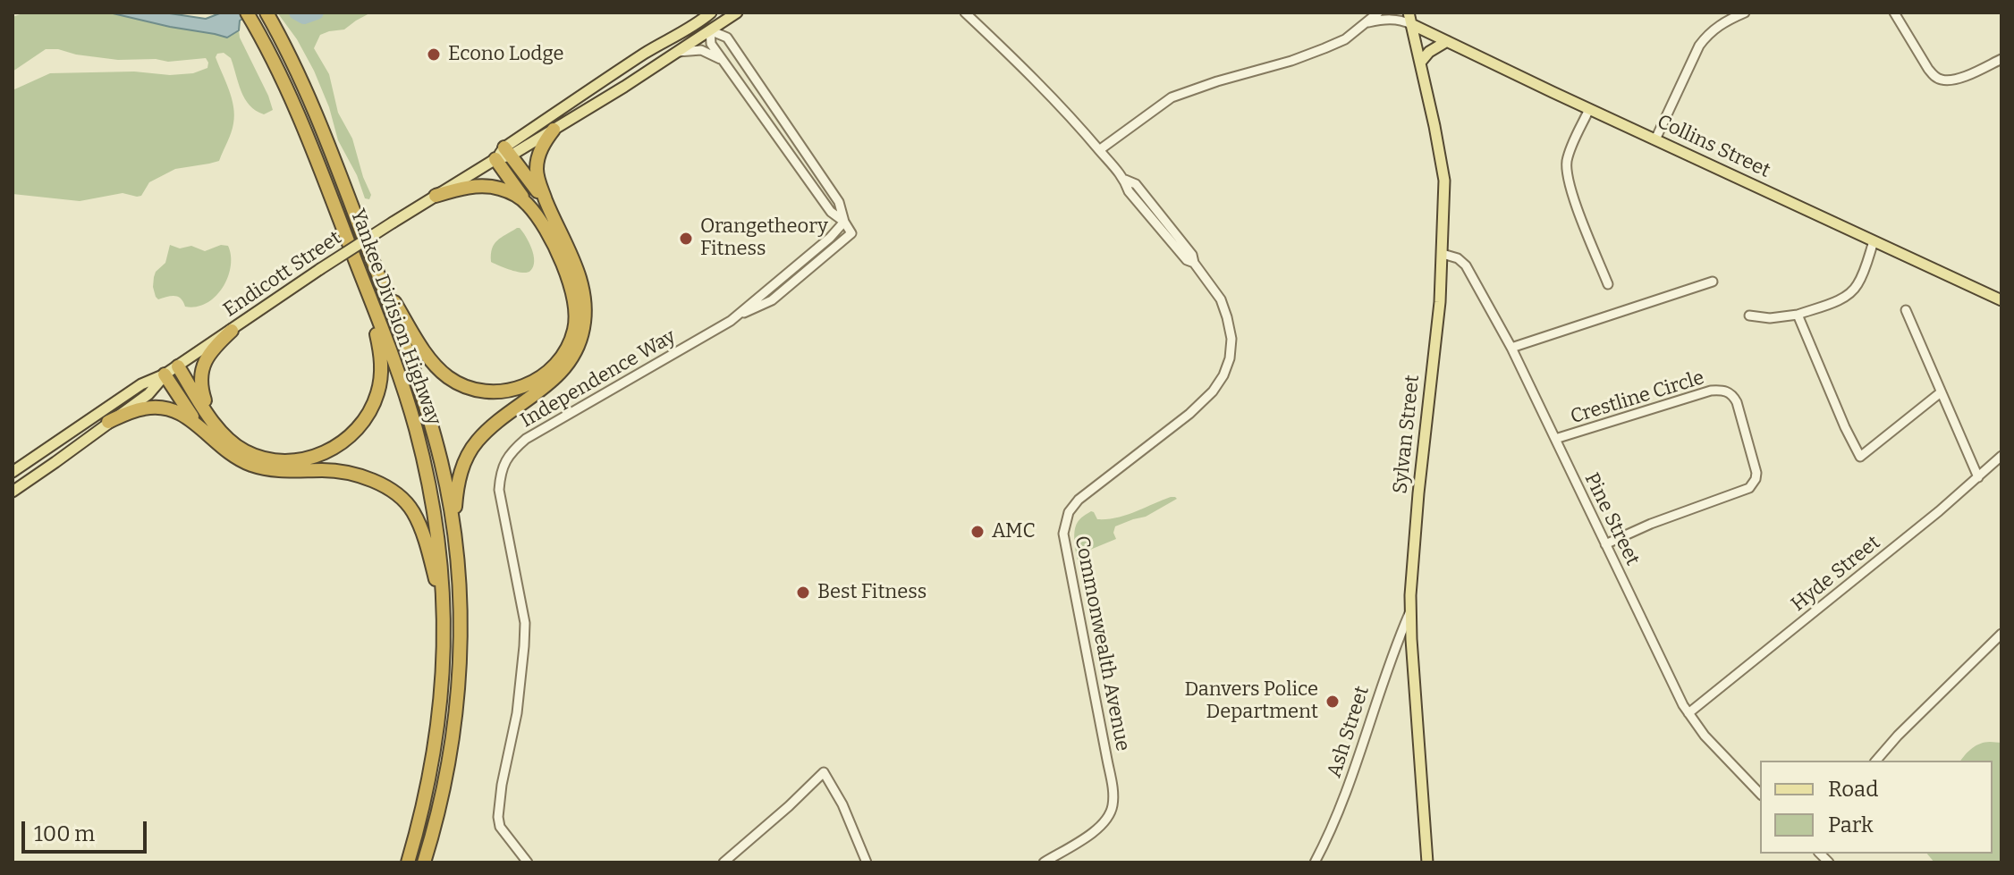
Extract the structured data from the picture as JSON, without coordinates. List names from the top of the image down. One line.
{"streets":{"highway":["Yankee Division Highway"],"main road":["Collins Street","Endicott Street","Sylvan Street"],"street":["Independence Way","Crestline Circle","Pine Street","Hyde Street","Commonwealth Avenue","Ash Street"]},"crossings":[["Collins Street","Sylvan Street"],["Endicott Street","Independence Way"],["Crestline Circle","Pine Street"],["Sylvan Street","Pine Street"],["Sylvan Street","Ash Street"],["Pine Street","Hyde Street"]],"places":["Econo Lodge","Orangetheory Fitness","AMC","Best Fitness","Danvers Police Department"],"legend":["Road","Park"],"scale_bar":"100 m"}
